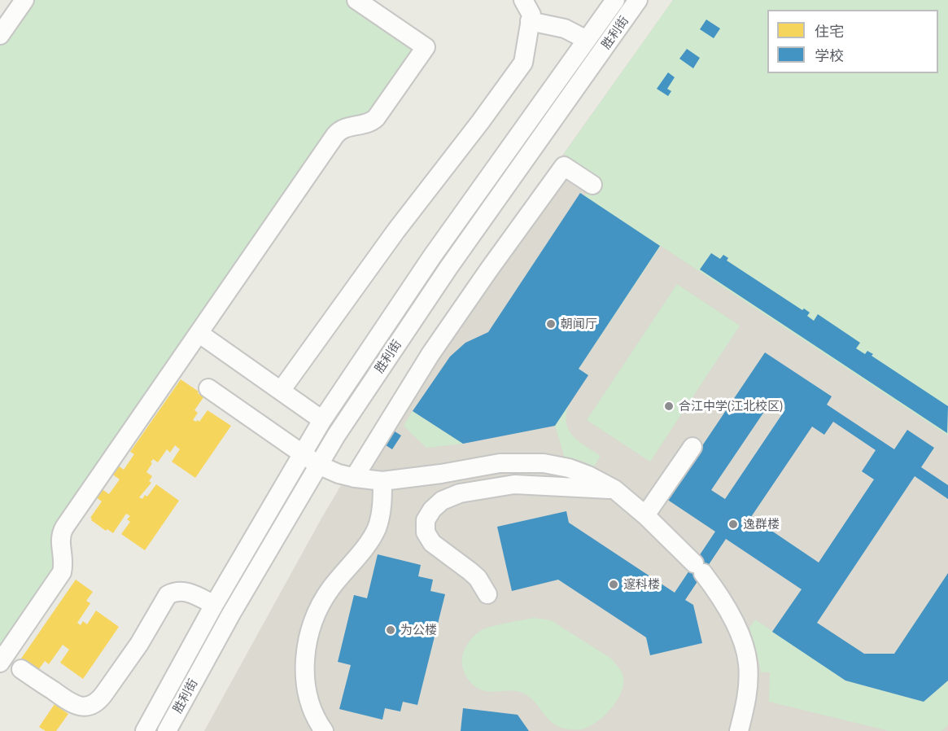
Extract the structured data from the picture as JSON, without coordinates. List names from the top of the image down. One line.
{"streets":{"street":["胜利街"]},"places":["朝闻厅","合江中学(江北校区)","逸群楼","邃科楼","为公楼"],"legend":["住宅","学校"]}
